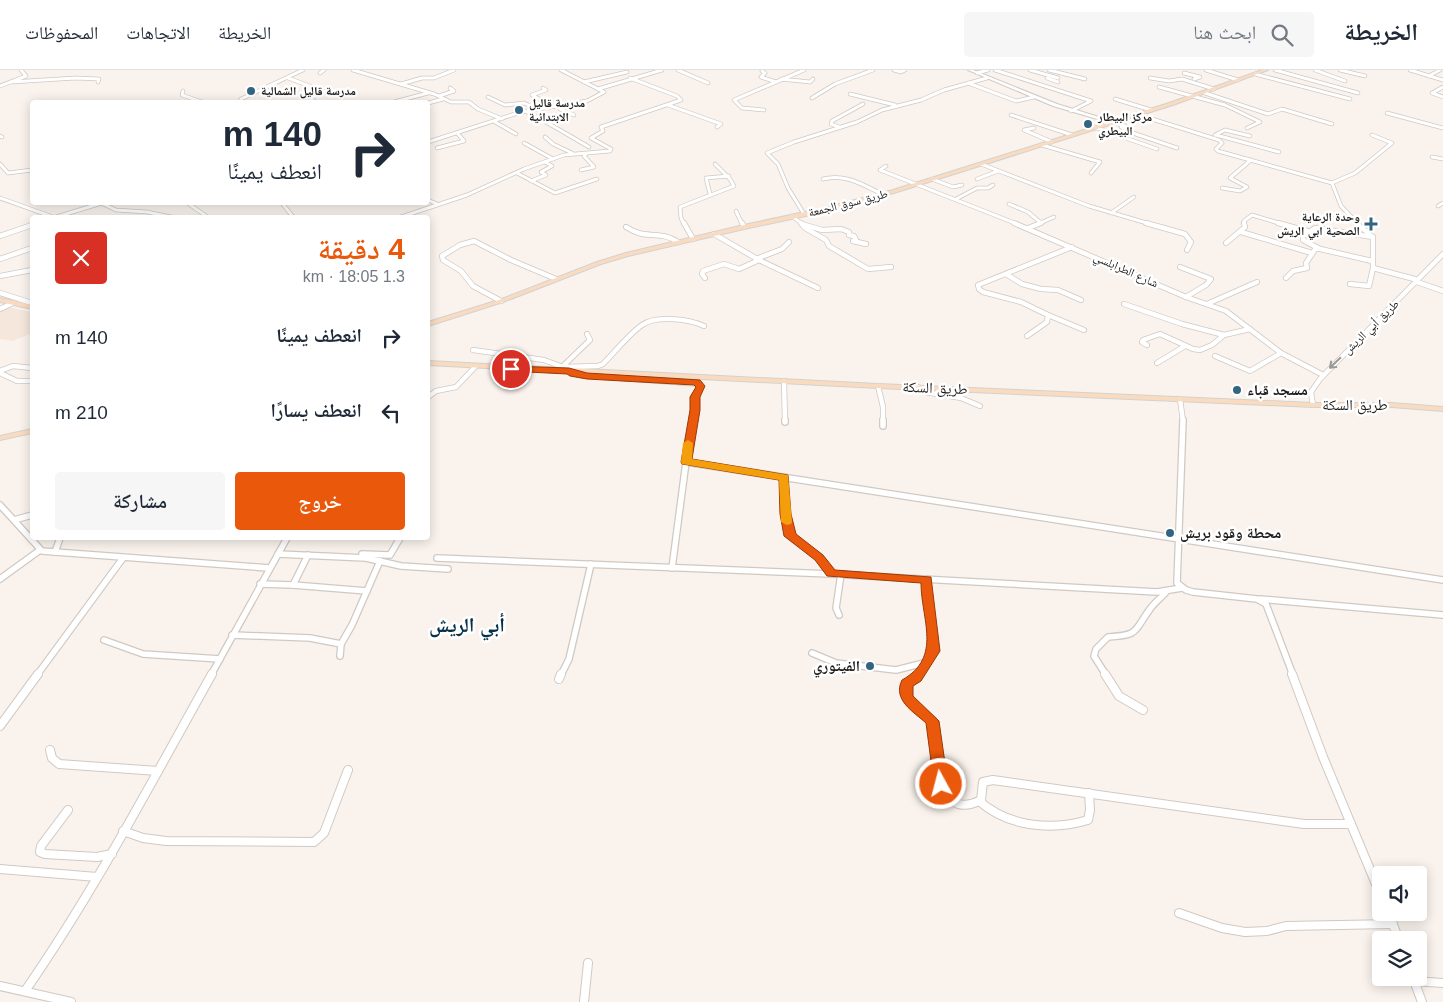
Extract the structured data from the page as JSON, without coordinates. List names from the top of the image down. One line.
{"streets":{"main road":["طريق سوق الجمعة","طريق السكة"],"street":["شارع الطرابلسي","طريق أبي الريش"]},"crossings":[["طريق سوق الجمعة","شارع الطرابلسي"],["شارع الطرابلسي","طريق أبي الريش"],["طريق أبي الريش","طريق السكة"]],"one_way":["طريق أبي الريش"],"districts":["أبي الريش"],"places":{"other":["مدرسة قاليل الشمالية","مدرسة قاليل الابتدائية","مركز البيطار البيطري","مسجد قباء","محطة وقود بريش","الفيتوري"],"health":["وحدة الرعاية الصحية ابي الريش"]},"page":{"header":"الخريطة","search":"ابحث هنا","nav":["الخريطة","الاتجاهات","المحفوظات"],"turn":["140 m","انعطف يمينًا"],"heading":["4 دقيقة","1.3 km · 18:05"],"list":[{"name":"انعطف يمينًا","value":"140 m"},{"name":"انعطف يسارًا","value":"210 m"}],"buttons":["خروج","مشاركة"]}}
